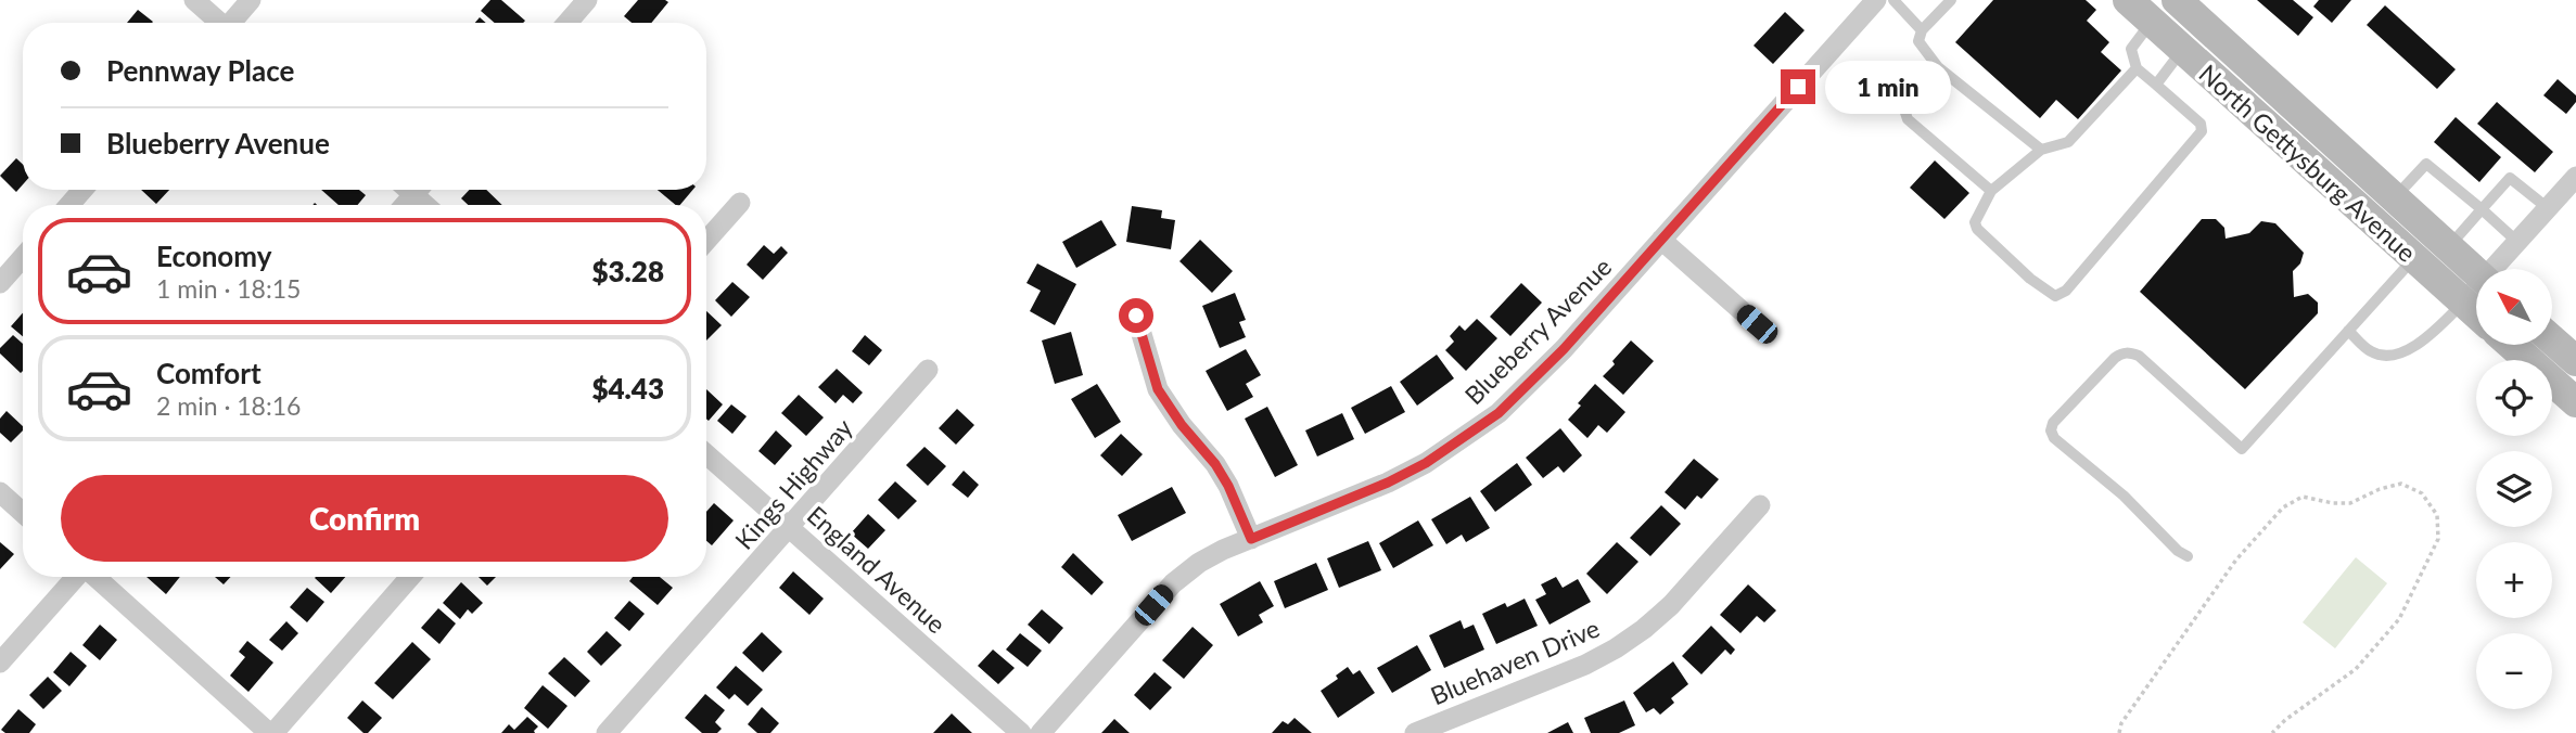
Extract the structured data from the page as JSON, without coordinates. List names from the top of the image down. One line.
{"streets":{"main road":["North Gettysburg Avenue"],"street":["Blueberry Avenue","Kings Highway","England Avenue","Bluehaven Drive"]},"crossings":[["Kings Highway","England Avenue"]],"north":"top left","page":{"banner":["Pennway Place","Blueberry Avenue"],"bubble":"1 min","list":[{"name":"Economy","note":"1 min · 18:15","value":"$3.28"},{"name":"Comfort","note":"2 min · 18:16","value":"$4.43"}],"map_buttons":["+","−"],"buttons":"Confirm"}}
